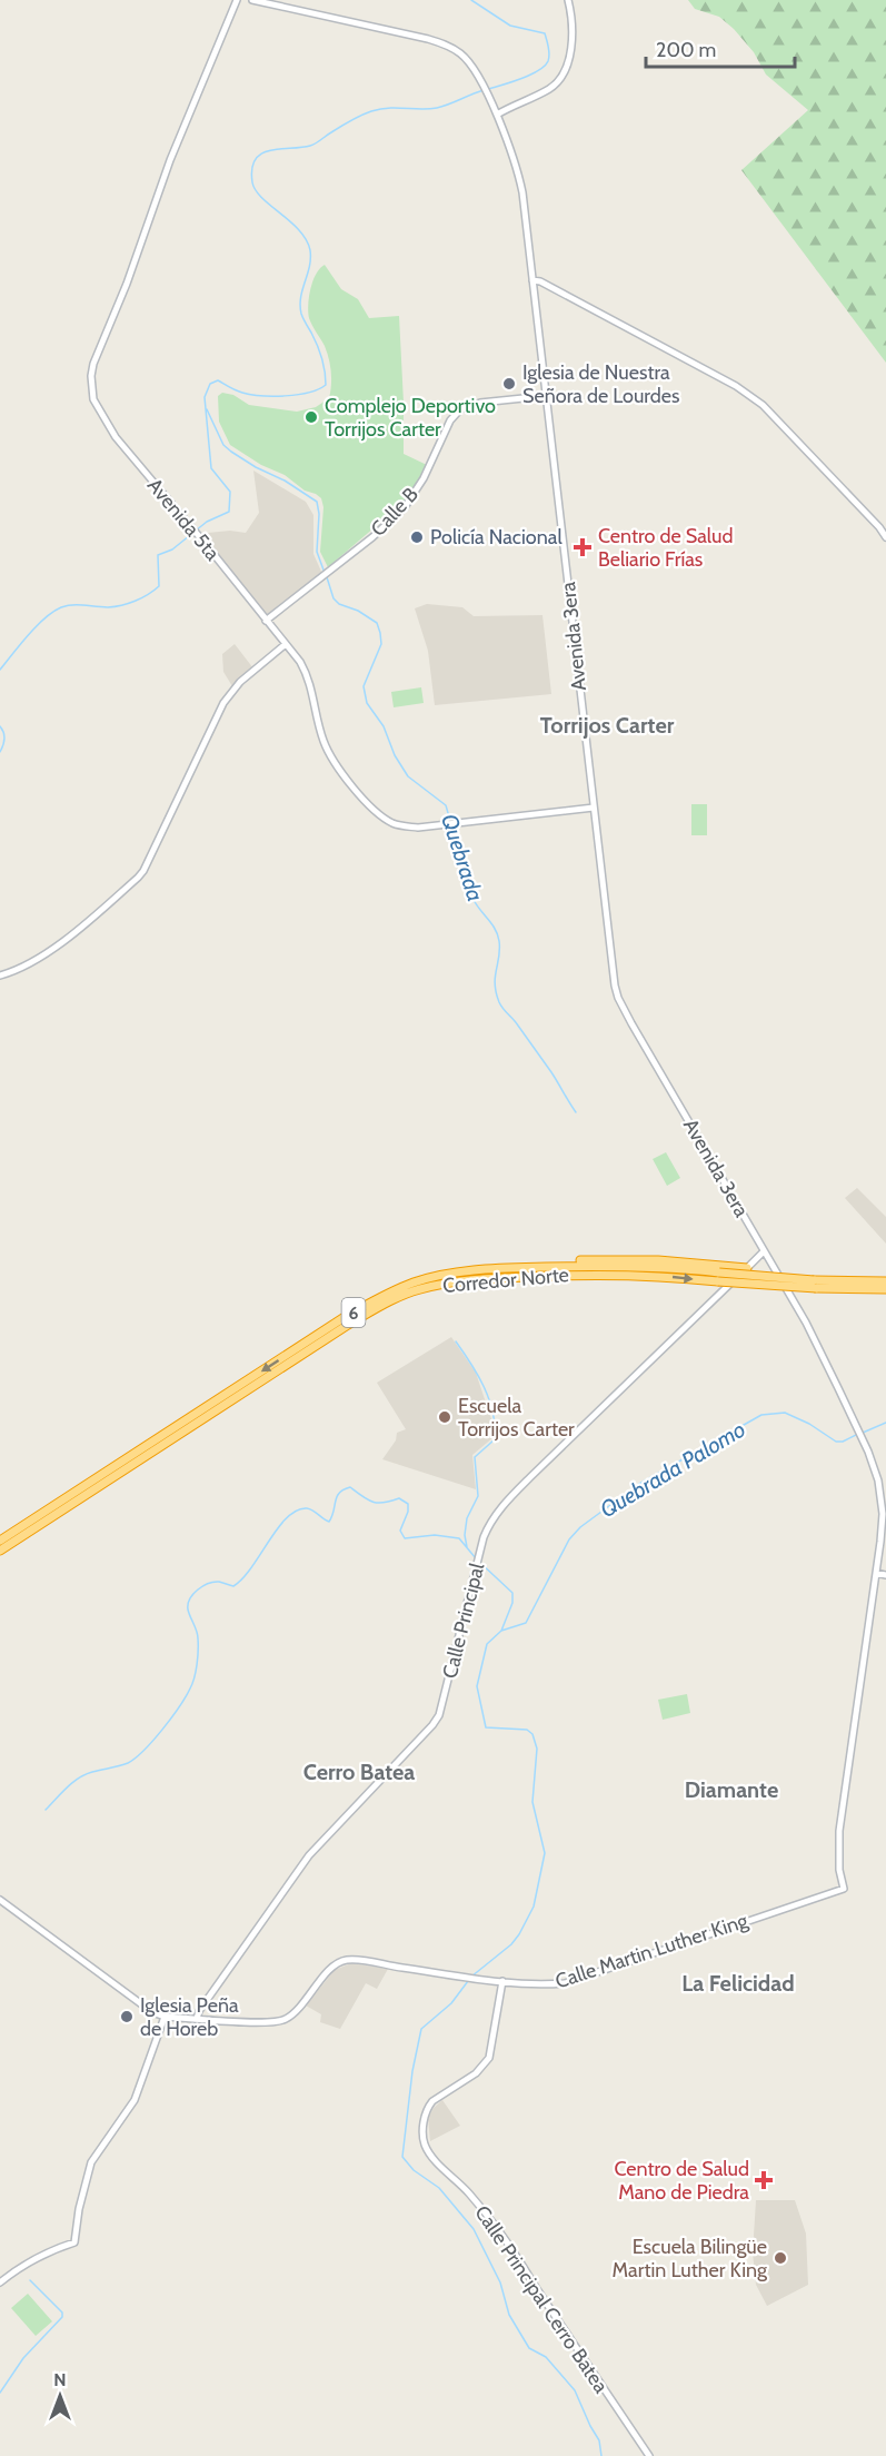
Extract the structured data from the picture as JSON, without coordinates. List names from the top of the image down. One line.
{"streets":{"highway":["Corredor Norte","6"],"street":["Calle B","Avenida 5ta","Avenida 3era","Calle Principal","Calle Martin Luther King","Calle Principal Cerro Batea"]},"crossings":[["Calle B","Avenida 5ta"],["Calle B","Avenida 3era"],["Avenida 5ta","Avenida 3era"],["Avenida 3era","Calle Principal"],["Avenida 3era","Calle Martin Luther King"],["Calle Principal","Calle Martin Luther King"],["Calle Martin Luther King","Calle Principal Cerro Batea"]],"districts":["Torrijos Carter","Cerro Batea","Diamante","La Felicidad"],"water":["Quebrada","Quebrada Palomo"],"places":{"other":["Iglesia de Nuestra Señora de Lourdes","Complejo Deportivo Torrijos Carter","Policía Nacional","Escuela Torrijos Carter","Iglesia Peña de Horeb","Escuela Bilingüe Martin Luther King"],"health":["Centro de Salud Beliario Frías","Centro de Salud Mano de Piedra"]},"scale_bar":"200 m","north":"top"}
